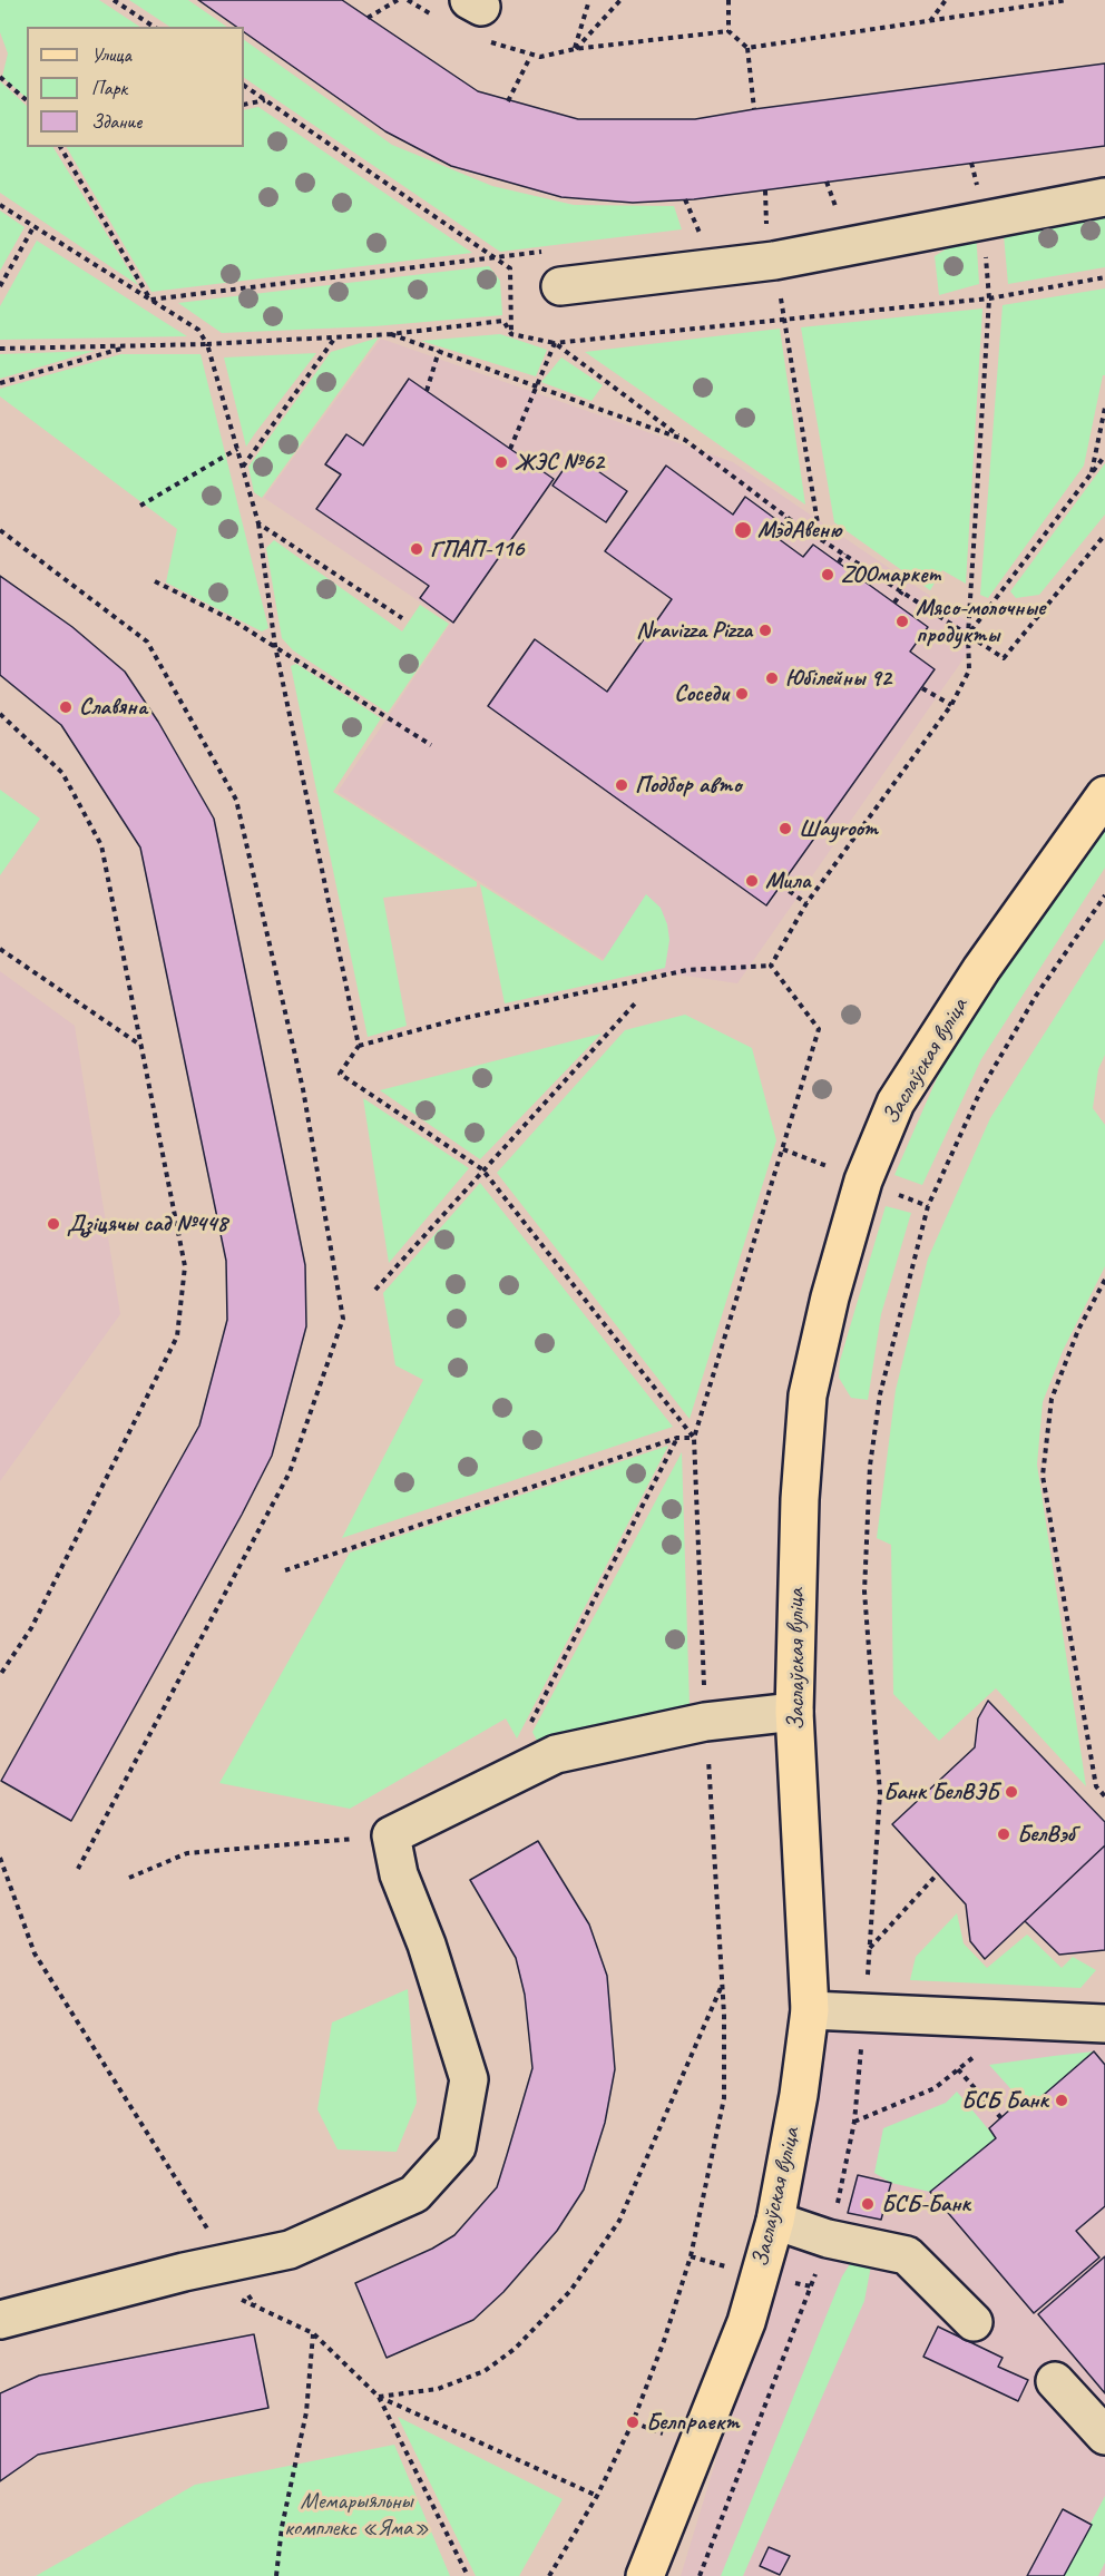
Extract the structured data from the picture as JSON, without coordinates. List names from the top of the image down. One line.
{"streets":{"main road":["Заслаўская вуліца"]},"parks":["Мемарыяльны комплекс «Яма»"],"places":["ЖЭС №62","МэдАвеню","ГПАП-116","ZOOмаркет","Мясо-молочные продукты","Nravizza Pizza","Юбілейны 92","Соседи","Славяна","Подбор авто","Шауroom","Мила","Дзіцячы сад №448","Банк БелВЭБ","БелВэб","БСБ Банк","БСБ-Банк","Белпраект"],"legend":["Улица","Парк","Здание"]}
